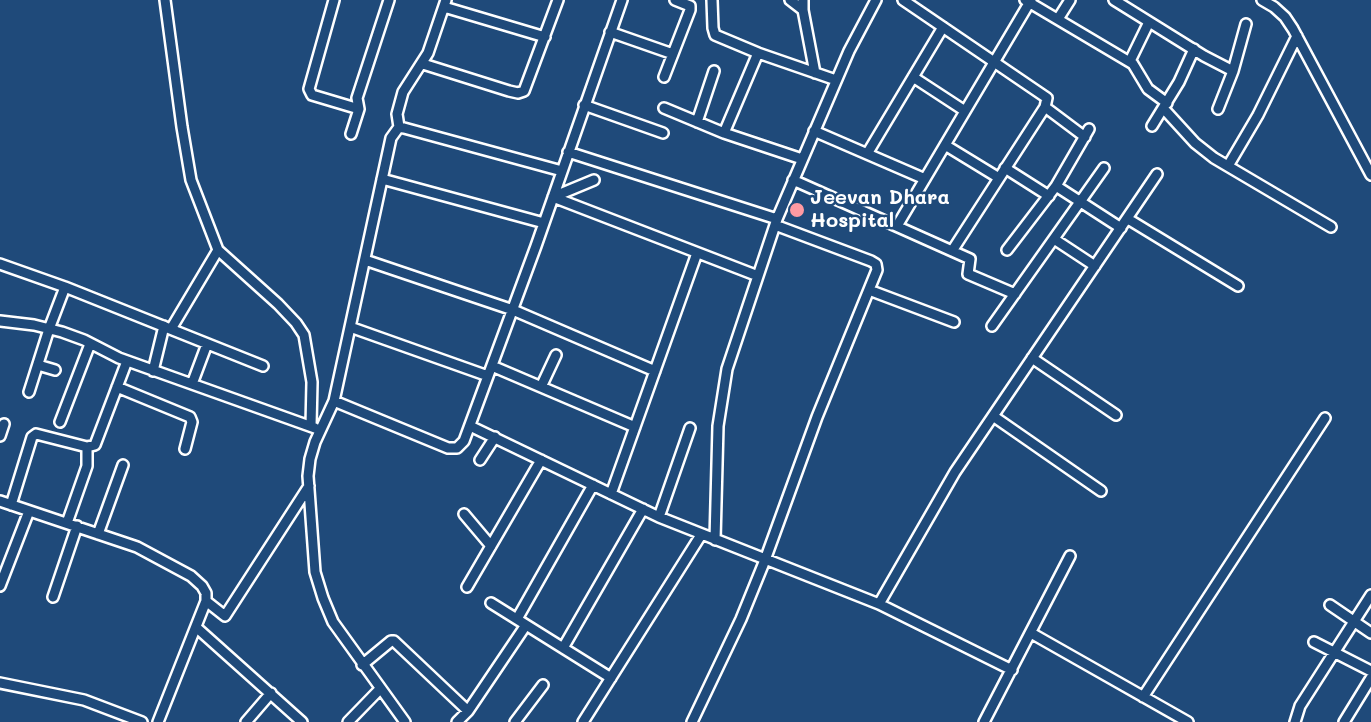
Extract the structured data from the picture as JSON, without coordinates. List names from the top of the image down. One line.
{"places":["Jeevan Dhara Hospital"]}
